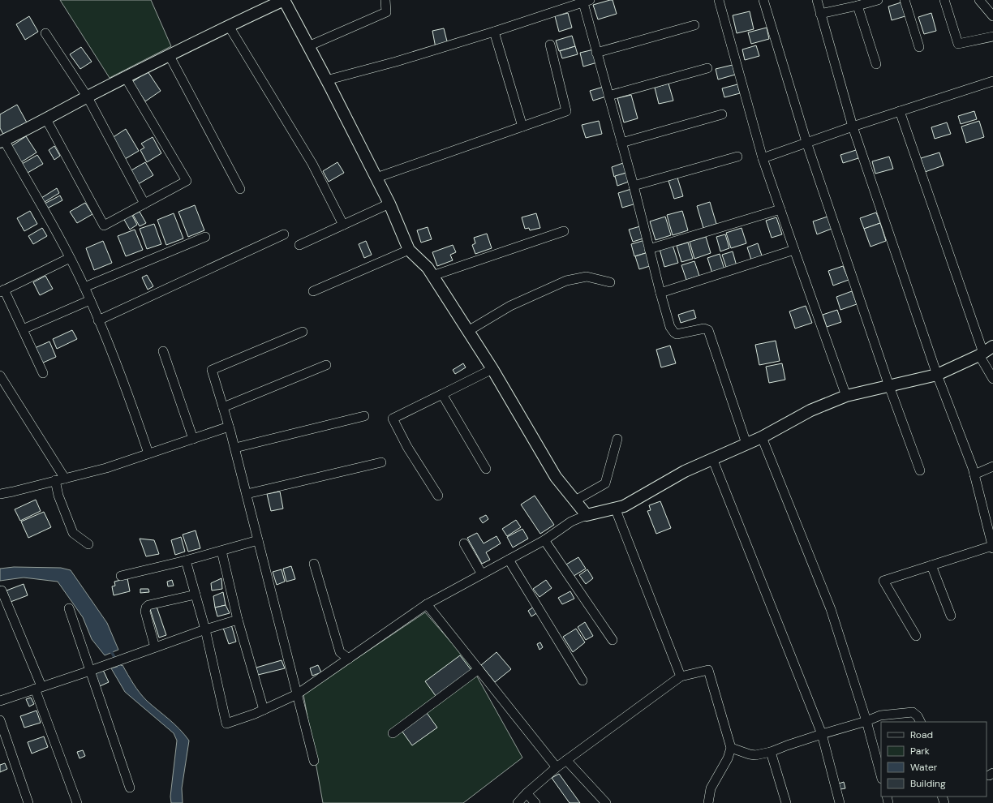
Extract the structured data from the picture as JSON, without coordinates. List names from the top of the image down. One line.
{"legend":["Road","Park","Water","Building"]}
